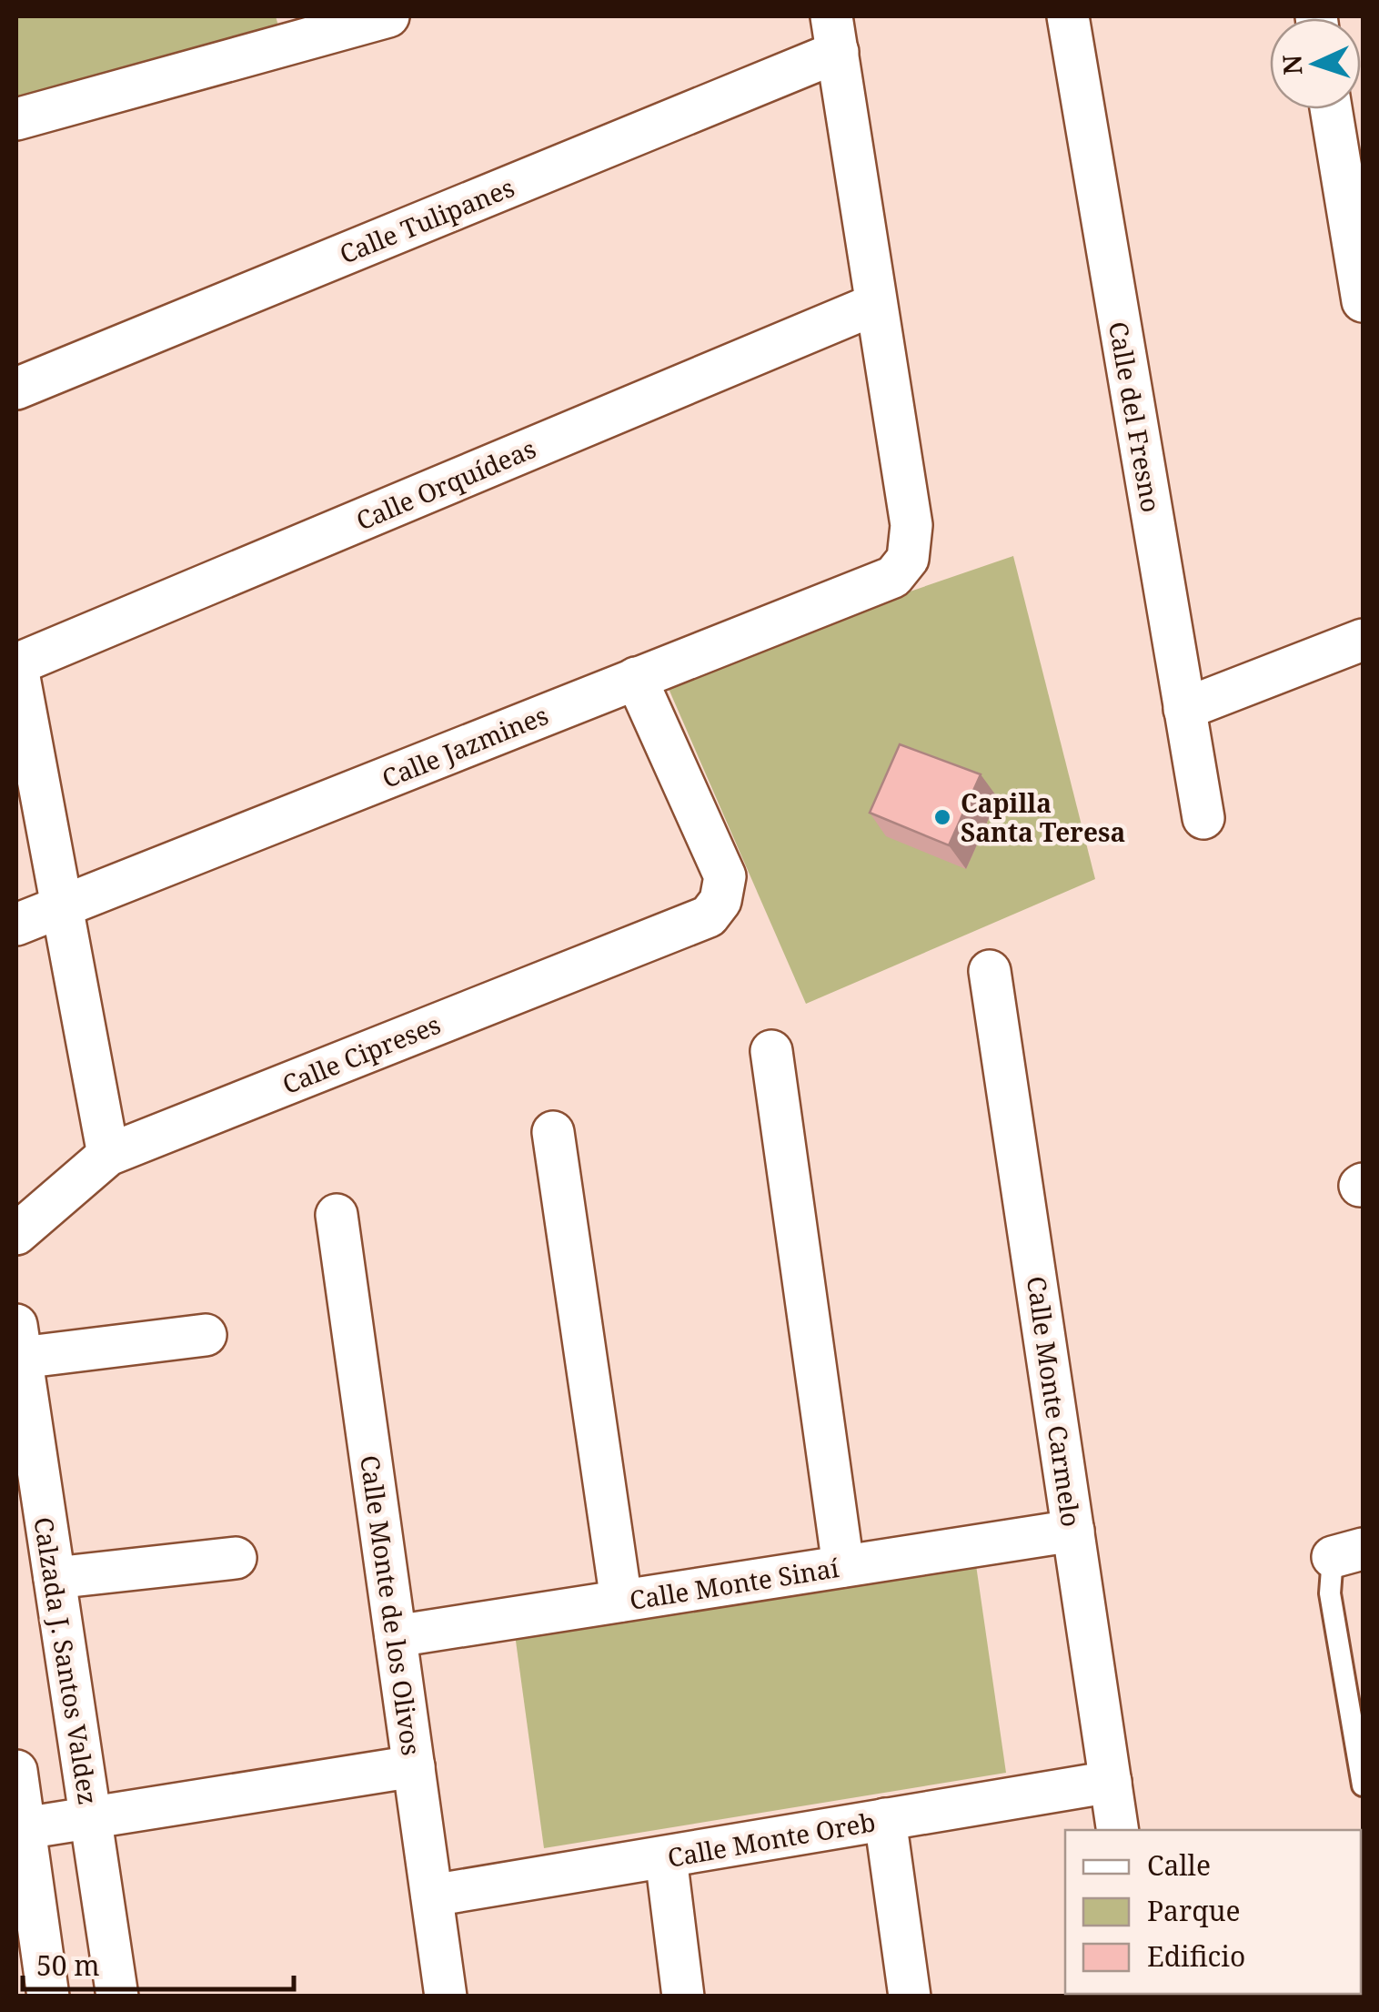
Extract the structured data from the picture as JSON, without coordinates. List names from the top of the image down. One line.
{"streets":{"street":["Calle Tulipanes","Calle del Fresno","Calle Orquídeas","Calle Jazmines","Calle Cipreses","Calle Monte Carmelo","Calle Monte Sinaí","Calle Monte de los Olivos","Calzada J. Santos Valdez","Calle Monte Oreb"]},"crossings":[["Calle Orquídeas","Calle Jazmines"],["Calle Jazmines","Calle Cipreses"],["Calle Monte Carmelo","Calle Monte Sinaí"],["Calle Monte Carmelo","Calle Monte Oreb"],["Calle Monte Sinaí","Calle Monte de los Olivos"],["Calle Monte de los Olivos","Calle Monte Oreb"]],"places":["Capilla Santa Teresa"],"legend":["Calle","Parque","Edificio"],"scale_bar":"50 m","north":"left"}
